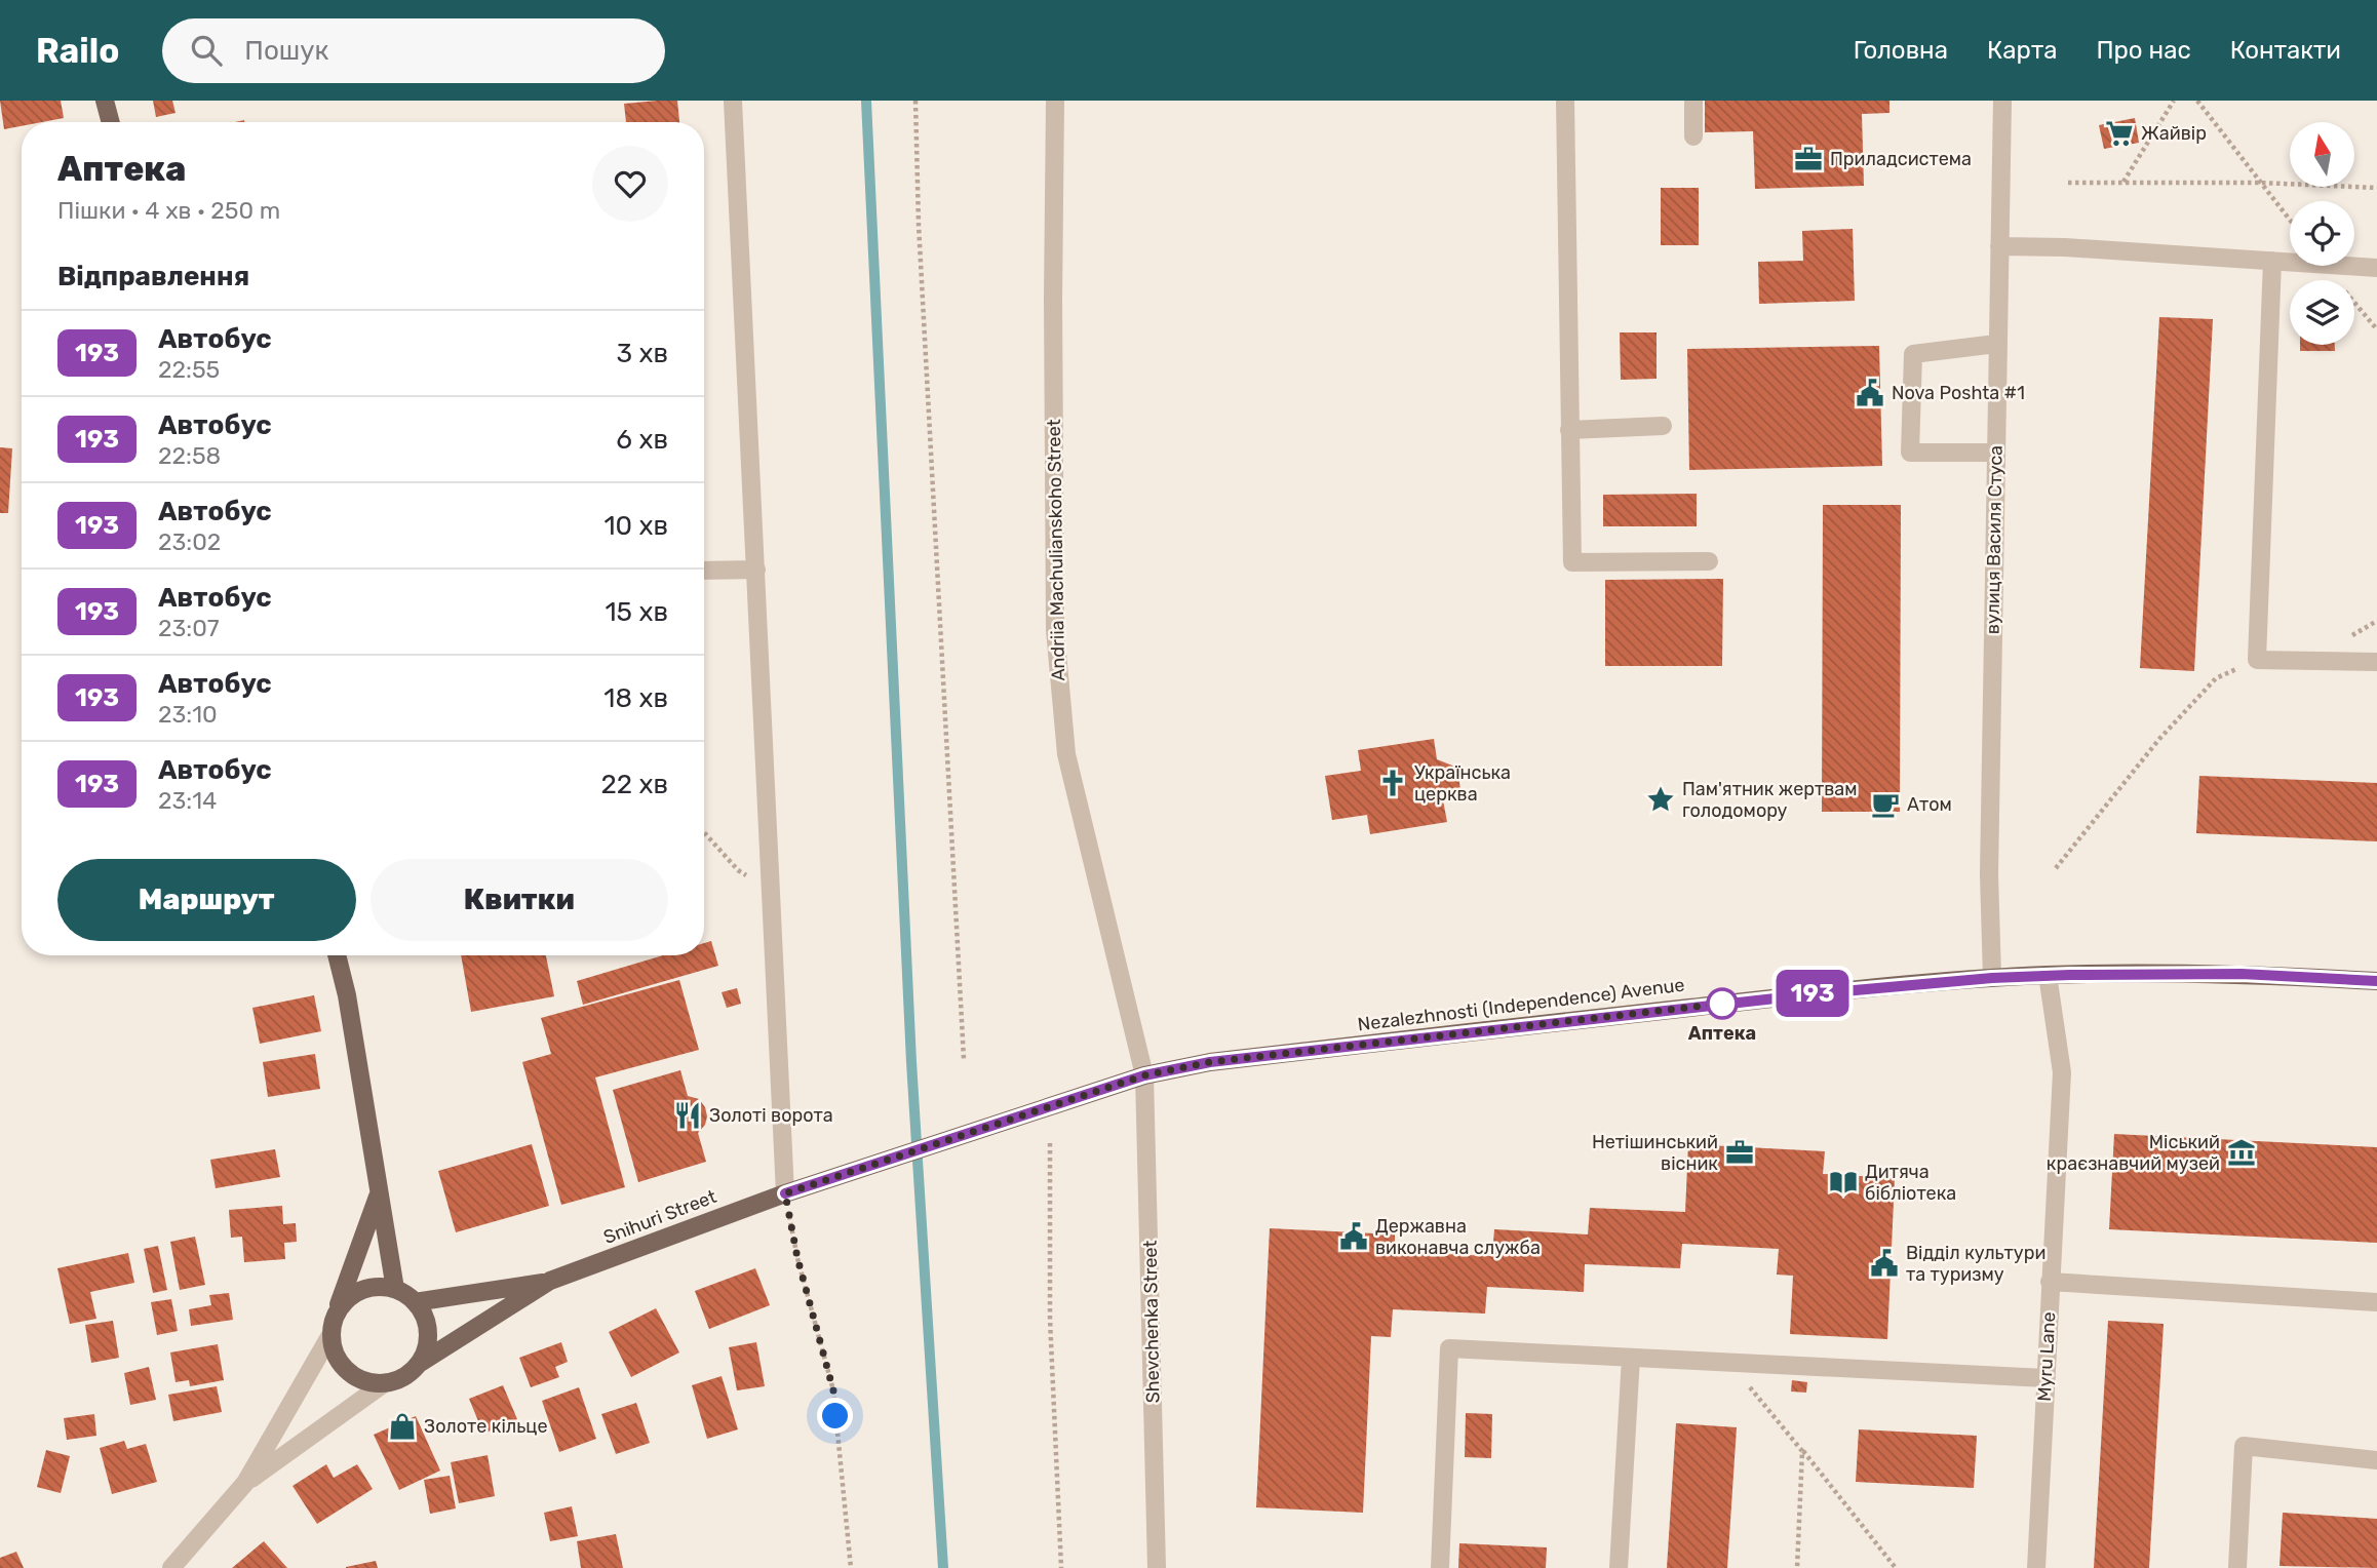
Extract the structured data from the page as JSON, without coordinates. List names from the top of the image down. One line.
{"streets":{"main road":["Nezalezhnosti (Independence) Avenue","Snihuri Street"],"street":["вулиця Василя Стуса","Andriia Machulianskoho Street","Shevchenka Street","Myru Lane"]},"crossings":[["вулиця Василя Стуса","Nezalezhnosti (Independence) Avenue"],["Andriia Machulianskoho Street","Nezalezhnosti (Independence) Avenue"],["Andriia Machulianskoho Street","Shevchenka Street"],["Nezalezhnosti (Independence) Avenue","Snihuri Street"],["Nezalezhnosti (Independence) Avenue","Shevchenka Street"],["Nezalezhnosti (Independence) Avenue","Myru Lane"]],"places":{"supermarket":["Жайвір"],"office":["Приладсистема","Нетішинський вісник"],"public building":["Nova Poshta #1","Державна виконавча служба","Відділ культури та туризму"],"church":["Українська церква"],"place":["Пам'ятник жертвам голодомору"],"cafe":["Атом"],"other":["Аптека"],"restaurant":["Золоті ворота"],"museum":["Міський краєзнавчий музей"],"library":["Дитяча бібліотека"],"shop":["Золоте кільце"]},"lines":["bus line 193"],"north":"top","page":{"header":"Railo","search":"Пошук","nav":["Головна","Карта","Про нас","Контакти"],"on_map":"193","heading":[["Аптека","Пішки · 4 хв · 250 m"],"Відправлення"],"list":[{"mark":"193","name":"Автобус","note":"22:55","value":"3 хв"},{"mark":"193","name":"Автобус","note":"22:58","value":"6 хв"},{"mark":"193","name":"Автобус","note":"23:02","value":"10 хв"},{"mark":"193","name":"Автобус","note":"23:07","value":"15 хв"},{"mark":"193","name":"Автобус","note":"23:10","value":"18 хв"},{"mark":"193","name":"Автобус","note":"23:14","value":"22 хв"}],"buttons":["Маршрут","Квитки"]}}
